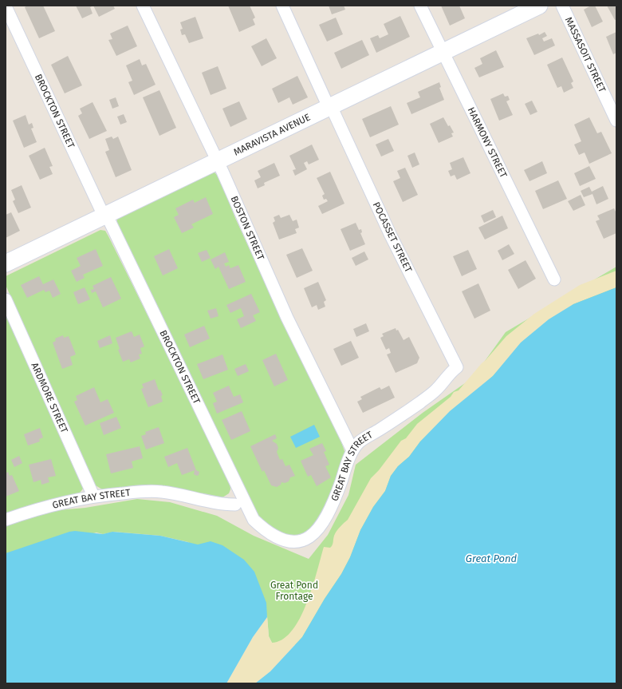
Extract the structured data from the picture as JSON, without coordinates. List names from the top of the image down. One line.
{"streets":{"main road":["MARAVISTA AVENUE"],"street":["MASSASOIT STREET","BROCKTON STREET","HARMONY STREET","BOSTON STREET","POCASSET STREET","ARDMORE STREET","GREAT BAY STREET"]},"crossings":[["BROCKTON STREET","MARAVISTA AVENUE"],["BROCKTON STREET","GREAT BAY STREET"],["MARAVISTA AVENUE","HARMONY STREET"],["MARAVISTA AVENUE","BOSTON STREET"],["MARAVISTA AVENUE","POCASSET STREET"],["BOSTON STREET","GREAT BAY STREET"],["POCASSET STREET","GREAT BAY STREET"],["ARDMORE STREET","GREAT BAY STREET"]],"water":["Great Pond"],"parks":["Great Pond Frontage"]}
